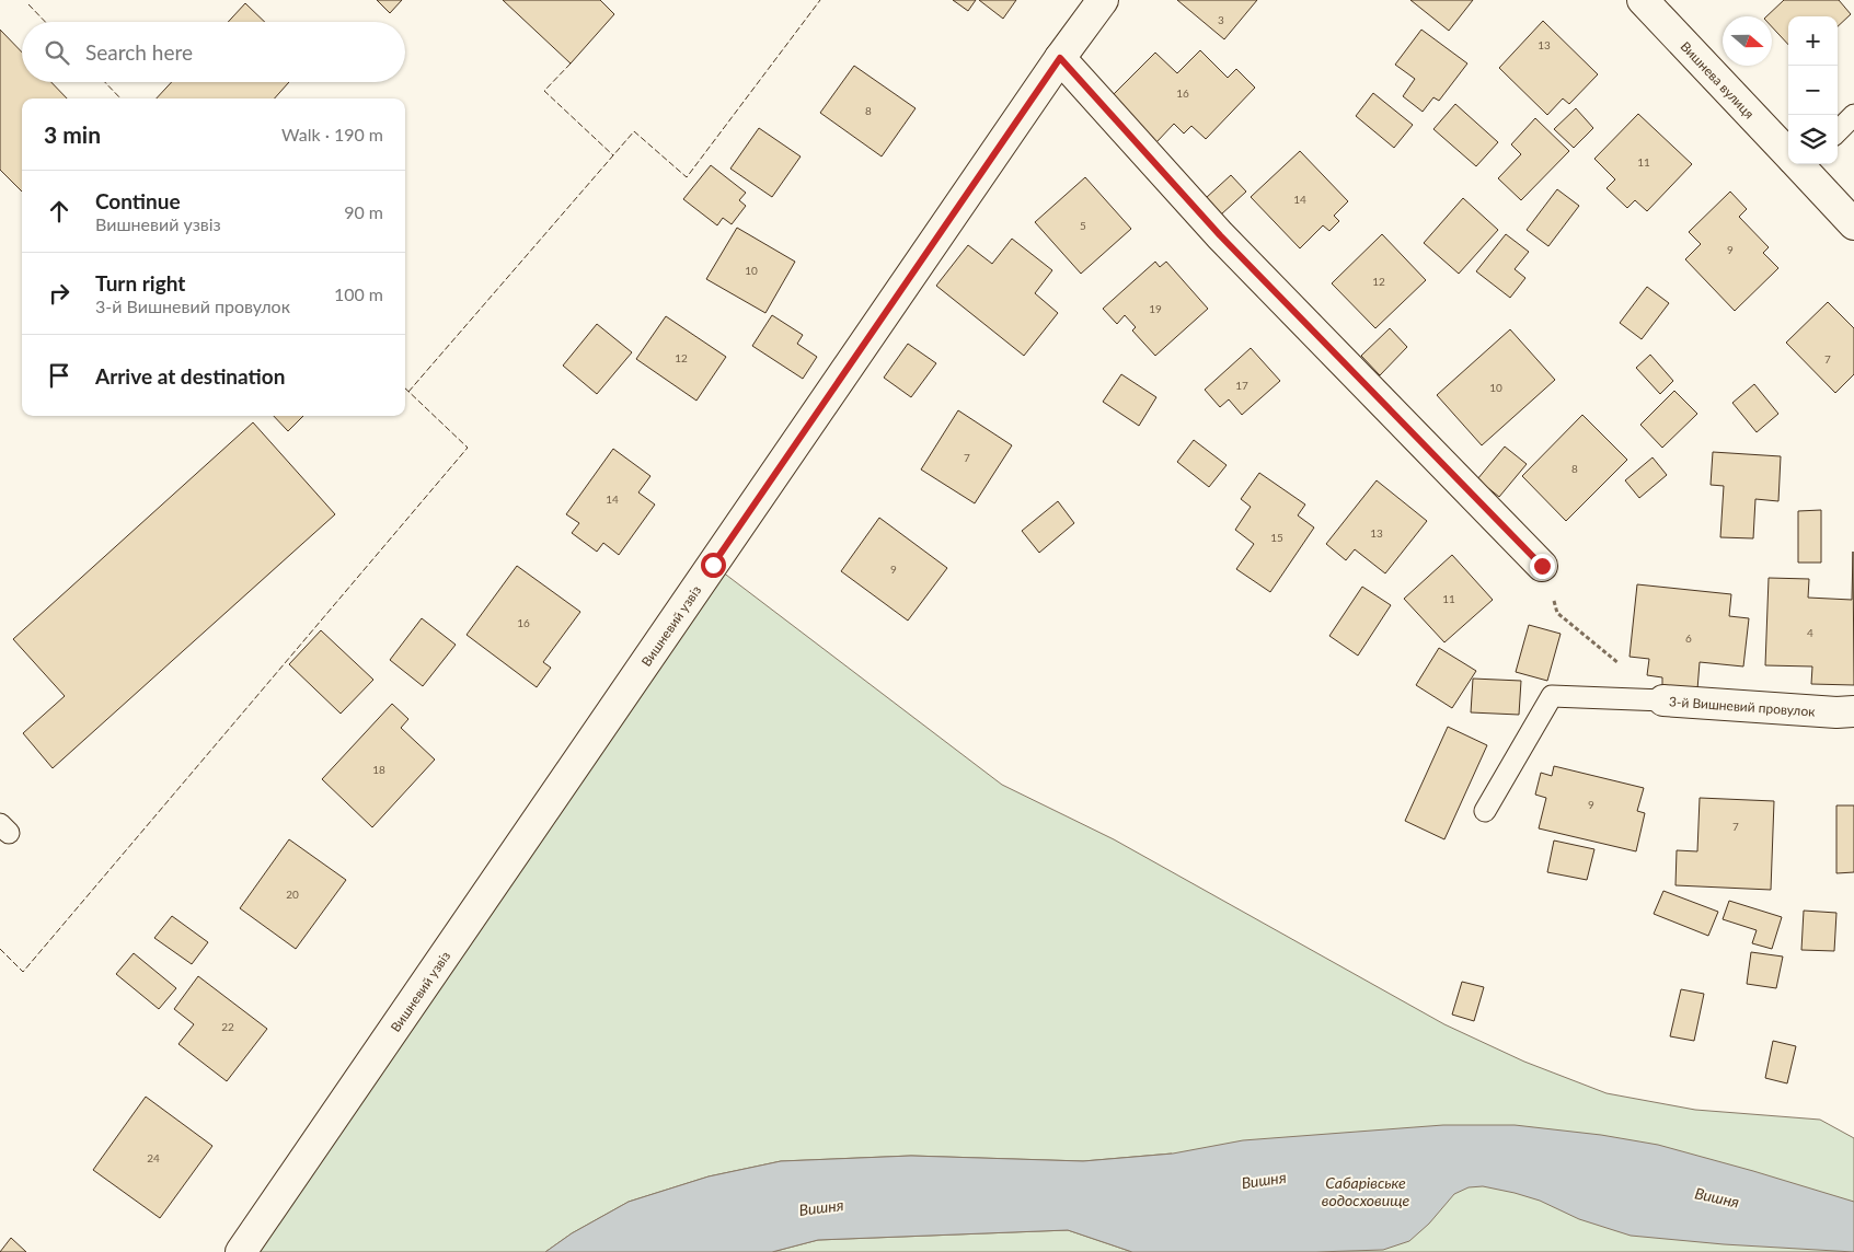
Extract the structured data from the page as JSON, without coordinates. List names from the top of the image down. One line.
{"streets":{"street":["Вишнева вулиця","Вишневий узвіз","3-й Вишневий провулок"]},"water":["Вишня","Сабарівське водосховище"],"house_numbers":["3","13","16","8","11","14","5","9","10","12","19","12","7","17","10","7","8","14","13","15","9","11","16","4","6","18","9","7","20","22","24"],"north":"right","page":{"map_buttons":["+","−"],"search":"Search here","heading":["3 min","Walk · 190 m"],"list":[["Continue","Вишневий узвіз","90 m"],["Turn right","3-й Вишневий провулок","100 m"],"Arrive at destination"]}}
